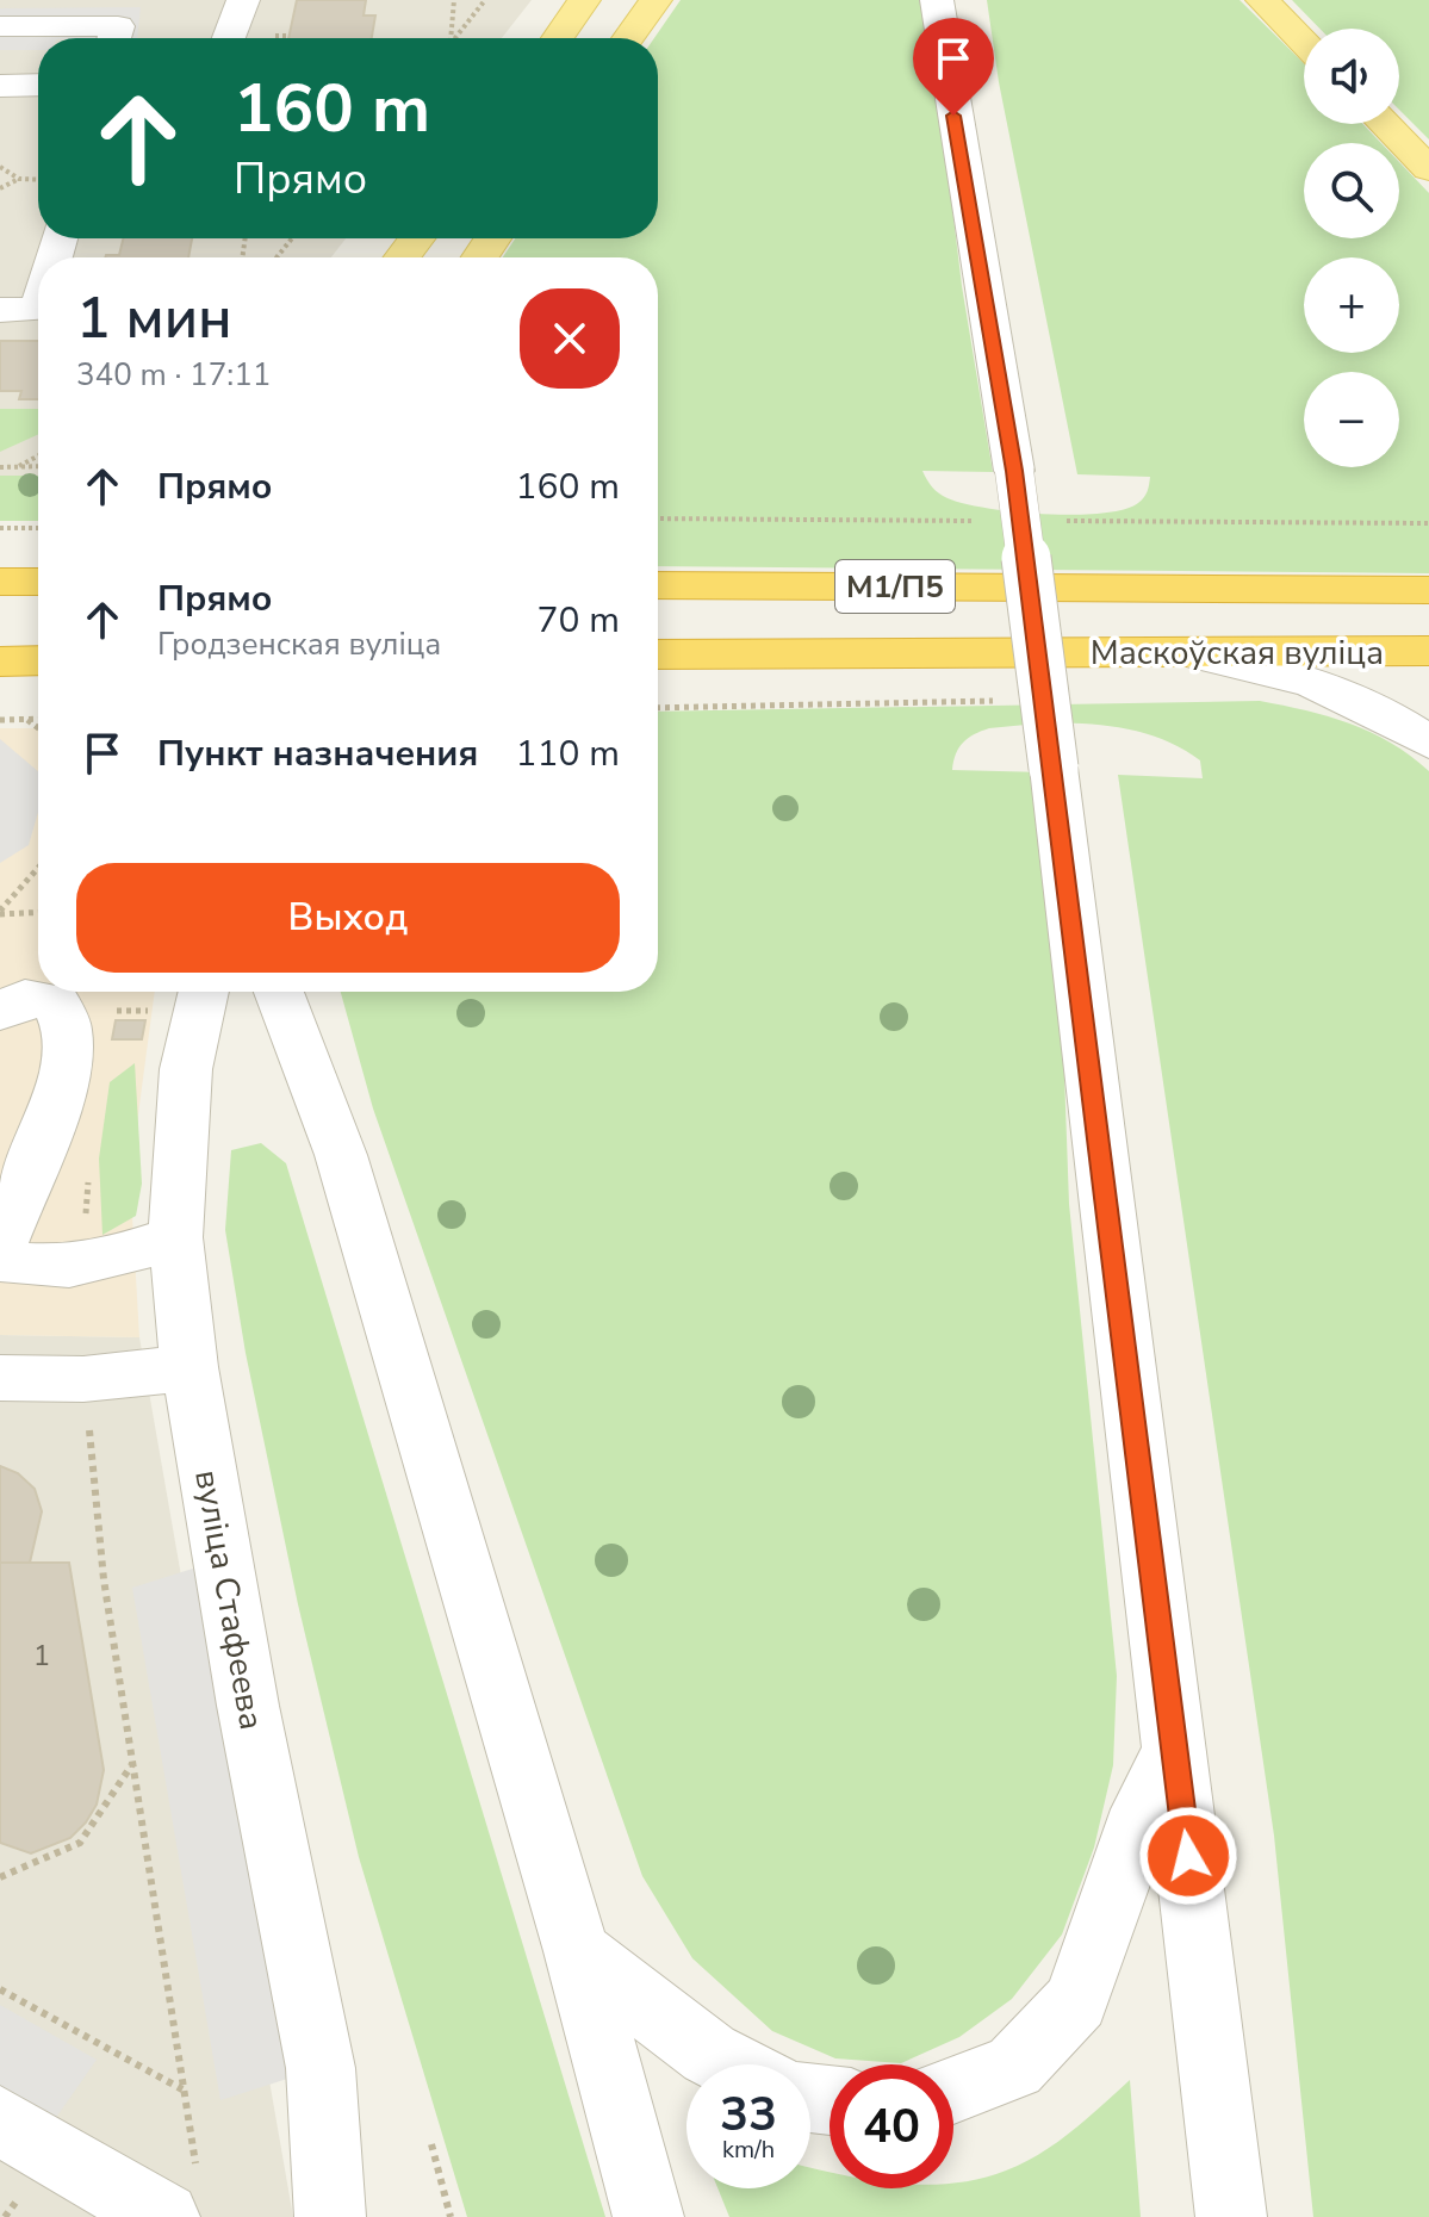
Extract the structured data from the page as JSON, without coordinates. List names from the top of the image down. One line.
{"streets":{"highway":["М1/П5","Маскоўская вуліца"],"street":["вуліца Стафеева"]},"house_numbers":["1"],"page":{"map_buttons":["+","−"],"turn":["160 m","Прямо"],"heading":["1 мин","340 m · 17:11"],"list":[{"name":"Прямо","value":"160 m"},{"name":"Прямо","note":"Гродзенская вуліца","value":"70 m"},{"name":"Пункт назначения","value":"110 m"}],"buttons":"Выход","speed":"33 km/h","limit":"40"}}
